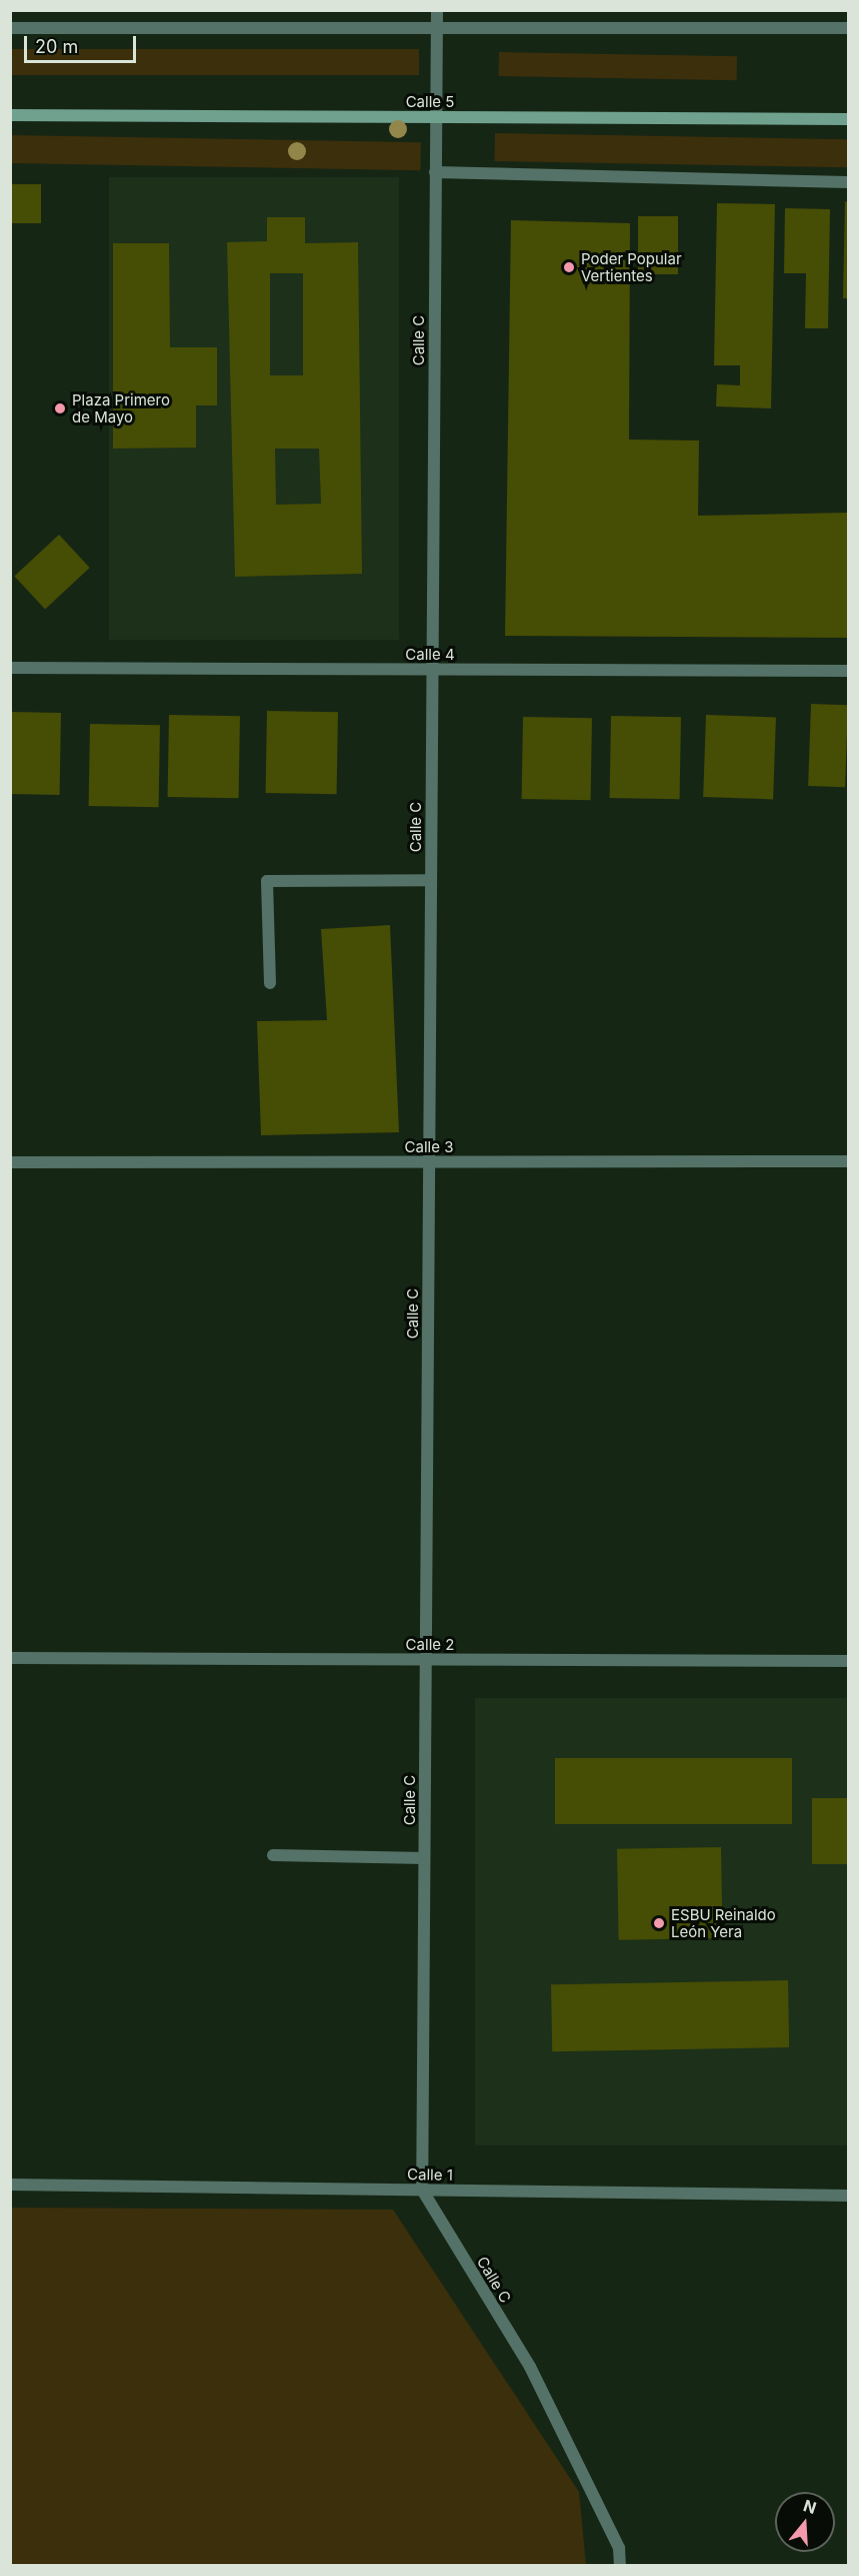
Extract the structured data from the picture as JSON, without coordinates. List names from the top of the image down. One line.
{"streets":{"main road":["Calle 5"],"street":["Calle C","Calle 4","Calle 3","Calle 2","Calle 1"]},"crossings":[["Calle 5","Calle C"],["Calle C","Calle 4"],["Calle C","Calle 3"],["Calle C","Calle 2"],["Calle C","Calle 1"]],"places":["Poder Popular Vertientes","Plaza Primero de Mayo","ESBU Reinaldo León Yera"],"scale_bar":"20 m","north":"top"}
